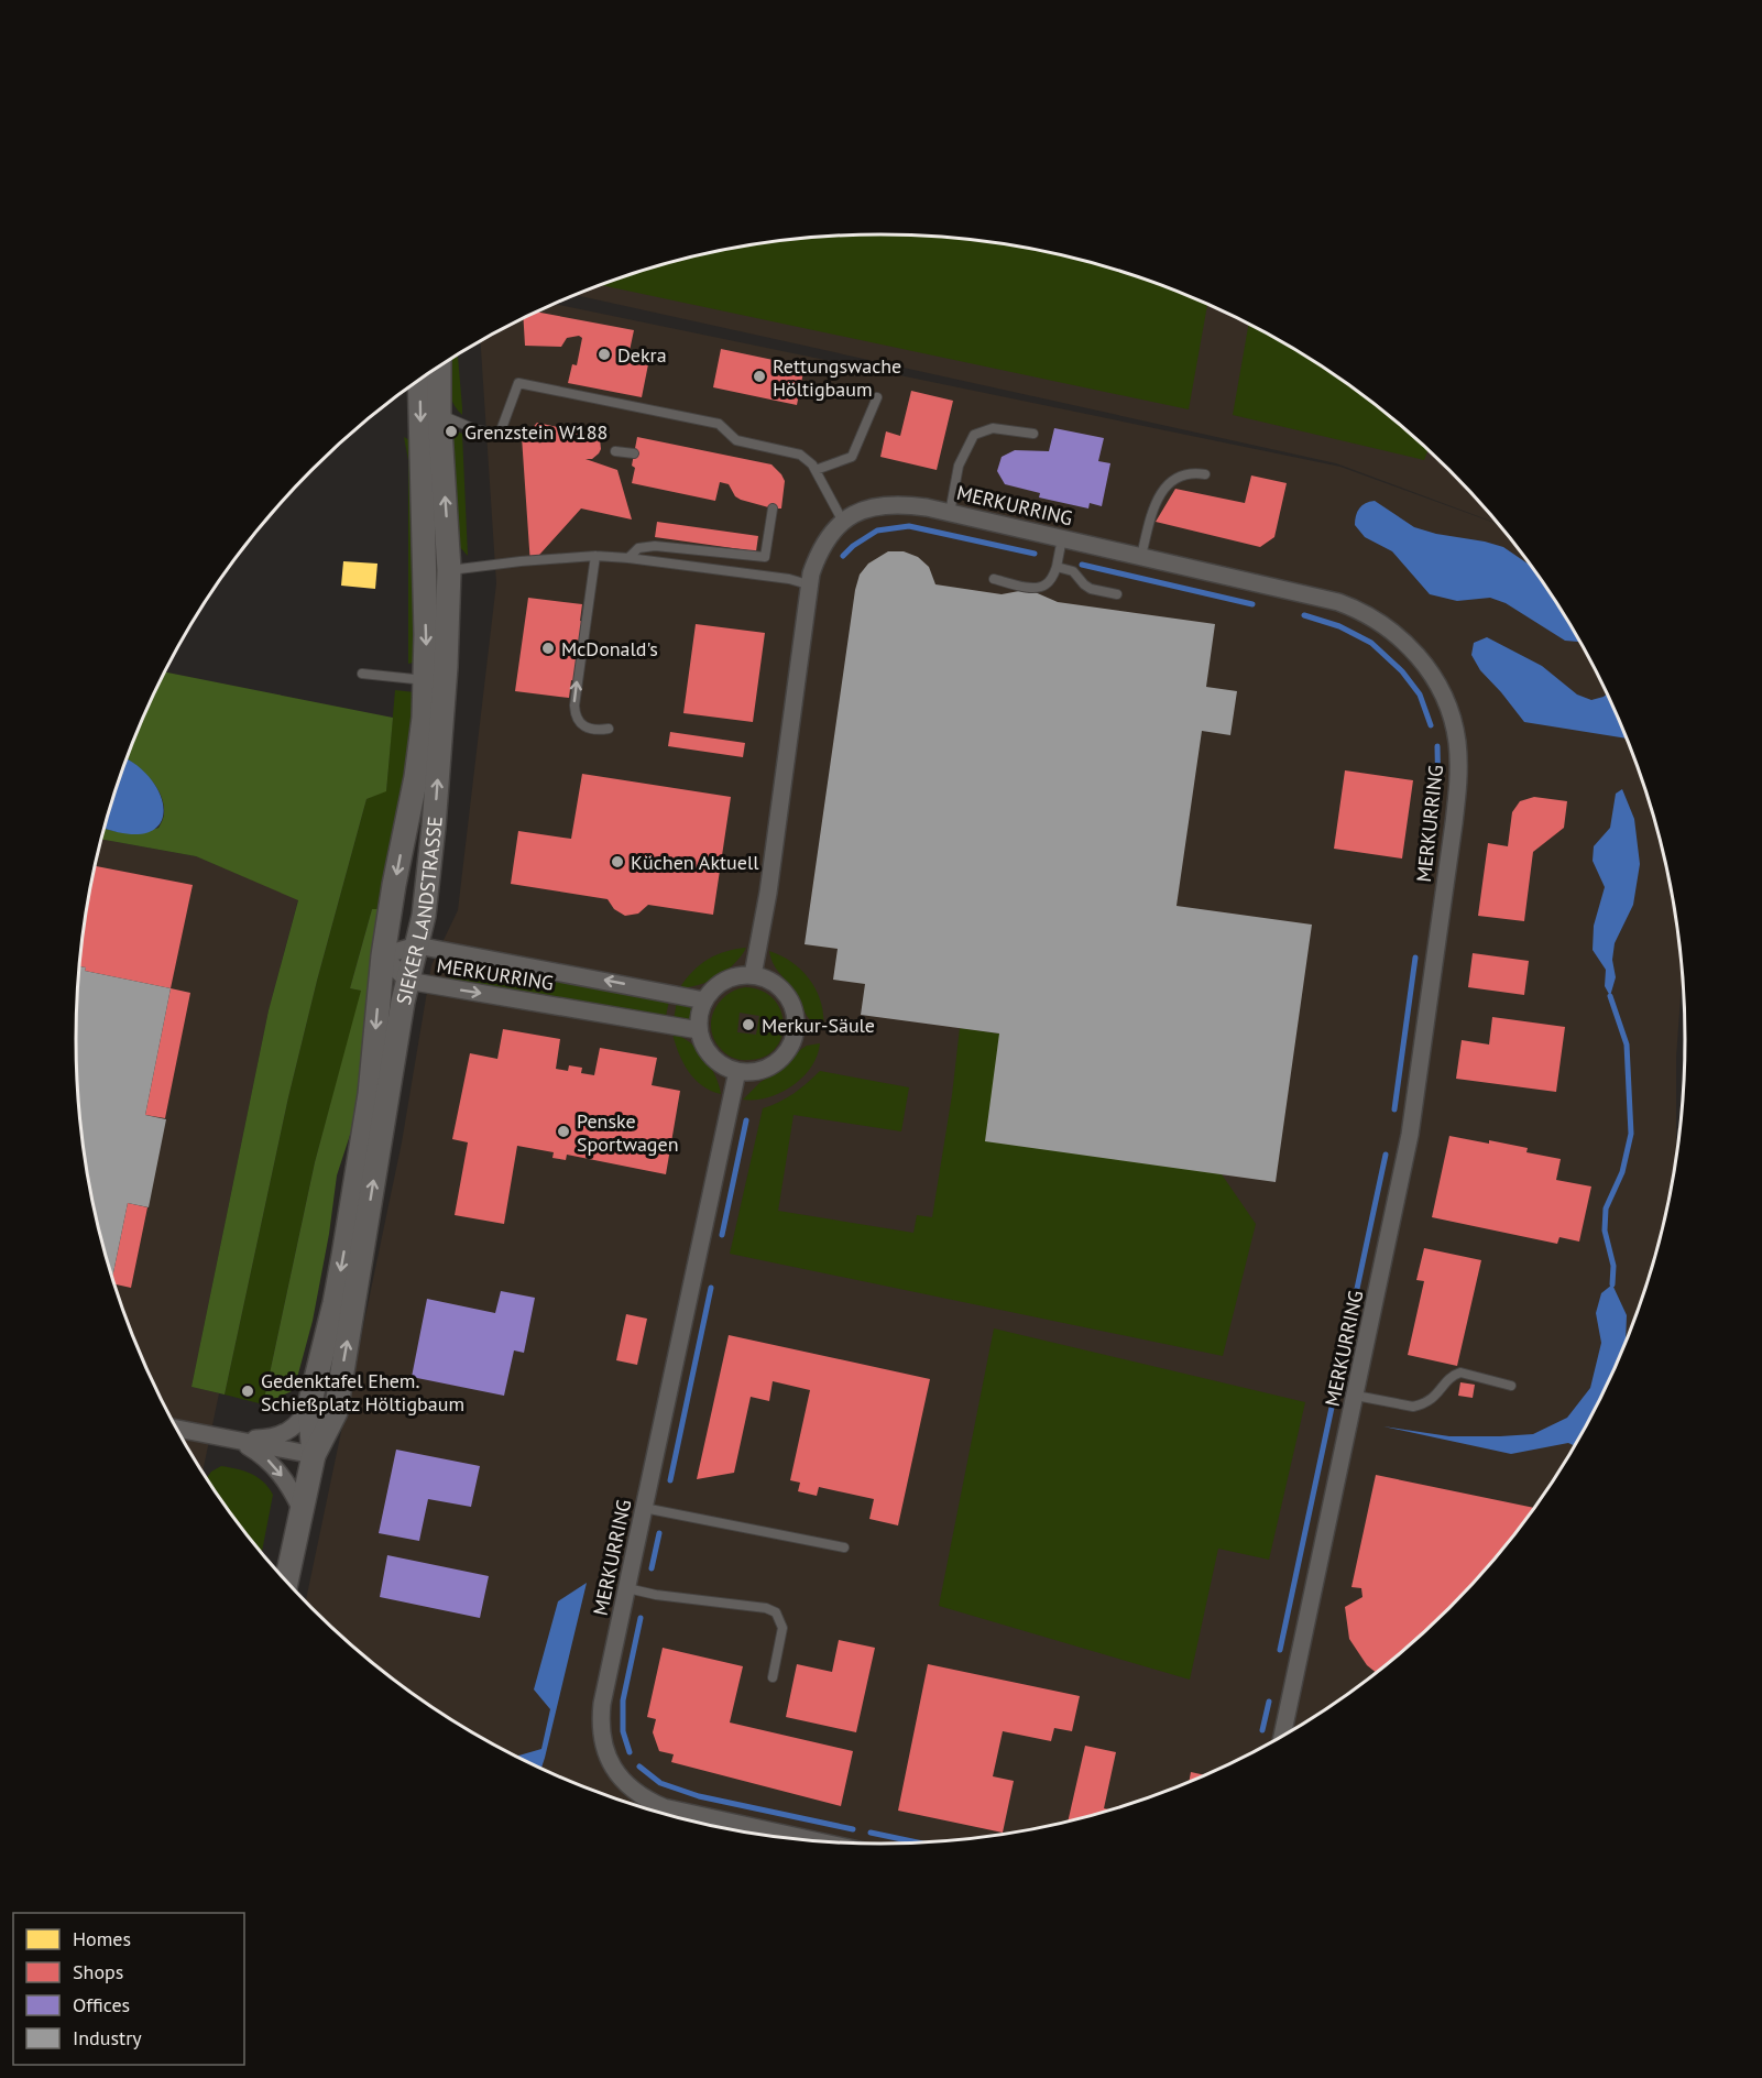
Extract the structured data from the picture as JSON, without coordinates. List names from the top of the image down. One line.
{"streets":{"main road":["SIEKER LANDSTRASSE"],"street":["MERKURRING"]},"crossings":[["MERKURRING","SIEKER LANDSTRASSE"]],"places":["Dekra","Rettungswache Höltigbaum","Grenzstein W188","McDonald's","Küchen Aktuell","Merkur-Säule","Penske Sportwagen","Gedenktafel Ehem. Schießplatz Höltigbaum"],"legend":["Homes","Shops","Offices","Industry"]}
